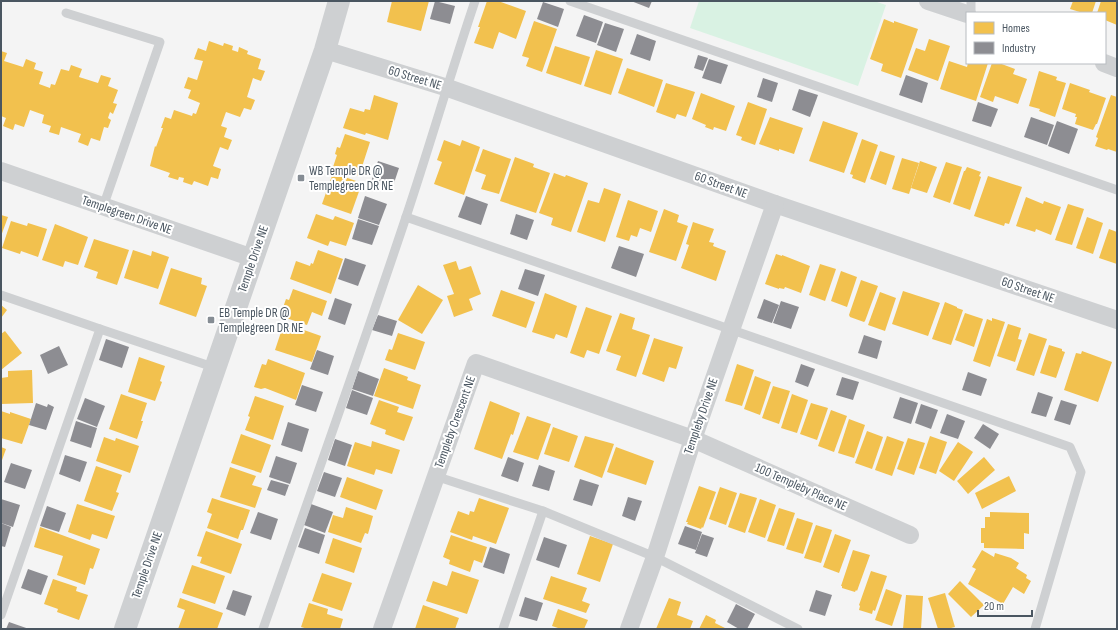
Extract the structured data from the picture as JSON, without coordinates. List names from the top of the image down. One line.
{"streets":{"street":["60 Street NE","Templegreen Drive NE","Temple Drive NE","Templeby Drive NE","Templeby Crescent NE","100 Templeby Place NE"]},"crossings":[["60 Street NE","Temple Drive NE"],["60 Street NE","Templeby Drive NE"],["Templegreen Drive NE","Temple Drive NE"],["Templeby Drive NE","Templeby Crescent NE"],["Templeby Drive NE","100 Templeby Place NE"],["Templeby Crescent NE","100 Templeby Place NE"]],"places":{"transit":["WB Temple DR @ Templegreen DR NE","EB Temple DR @ Templegreen DR NE"]},"legend":["Homes","Industry"],"scale_bar":"20 m"}
